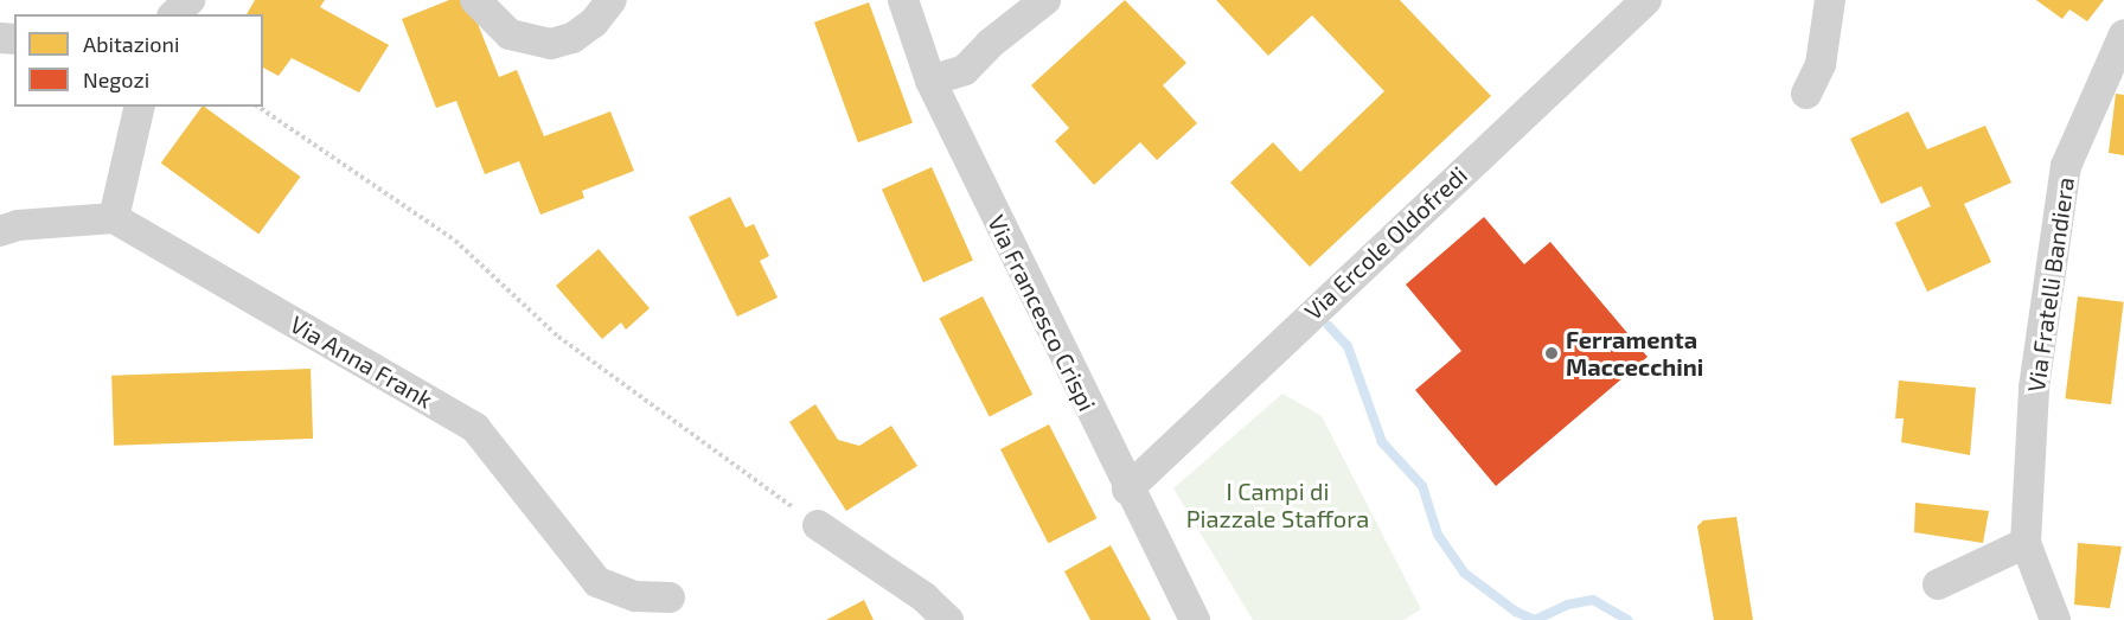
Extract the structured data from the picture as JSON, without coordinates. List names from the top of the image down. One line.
{"streets":{"street":["Via Ercole Oldofredi","Via Fratelli Bandiera","Via Francesco Crispi","Via Anna Frank"]},"crossings":[["Via Ercole Oldofredi","Via Francesco Crispi"]],"parks":["I Campi di Piazzale Staffora"],"places":["Ferramenta Maccecchini"],"legend":["Abitazioni","Negozi"]}
